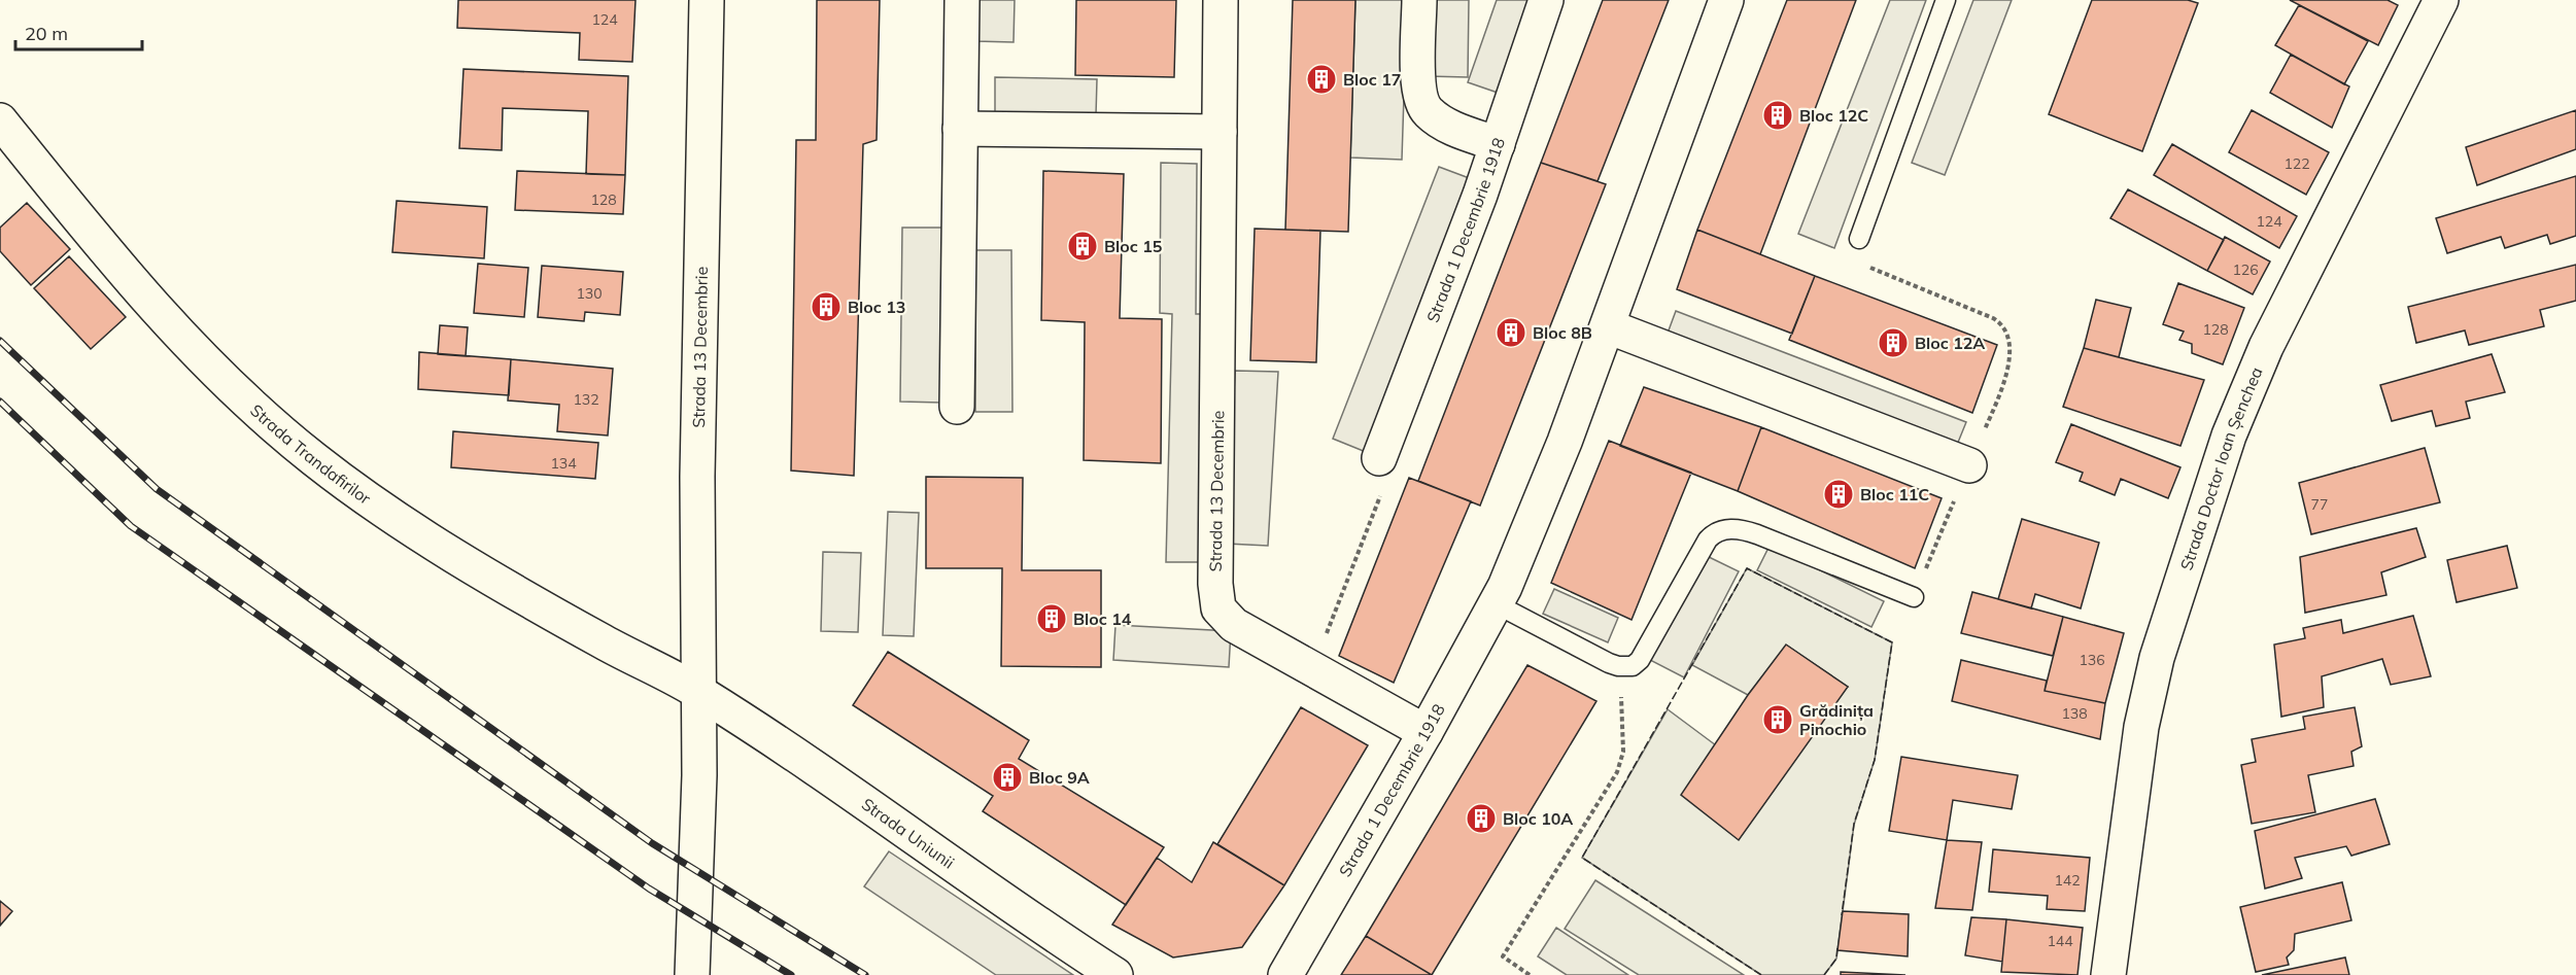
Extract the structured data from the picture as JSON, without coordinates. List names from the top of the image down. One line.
{"streets":{"street":["Strada 1 Decembrie 1918","Strada 13 Decembrie","Strada Trandafirilor","Strada Doctor Ioan Șenchea","Strada Uniunii"]},"crossings":[["Strada 1 Decembrie 1918","Strada 13 Decembrie"],["Strada 13 Decembrie","Strada Trandafirilor"],["Strada 13 Decembrie","Strada Uniunii"],["Strada Trandafirilor","Strada Uniunii"]],"places":{"building":["Bloc 17","Bloc 12C","Bloc 15","Bloc 13","Bloc 8B","Bloc 12A","Bloc 11C","Bloc 14","Grădinița Pinochio","Bloc 9A","Bloc 10A"]},"house_numbers":["124","122","128","124","126","130","128","132","134","77","136","138","142","144"],"scale_bar":"20 m"}
